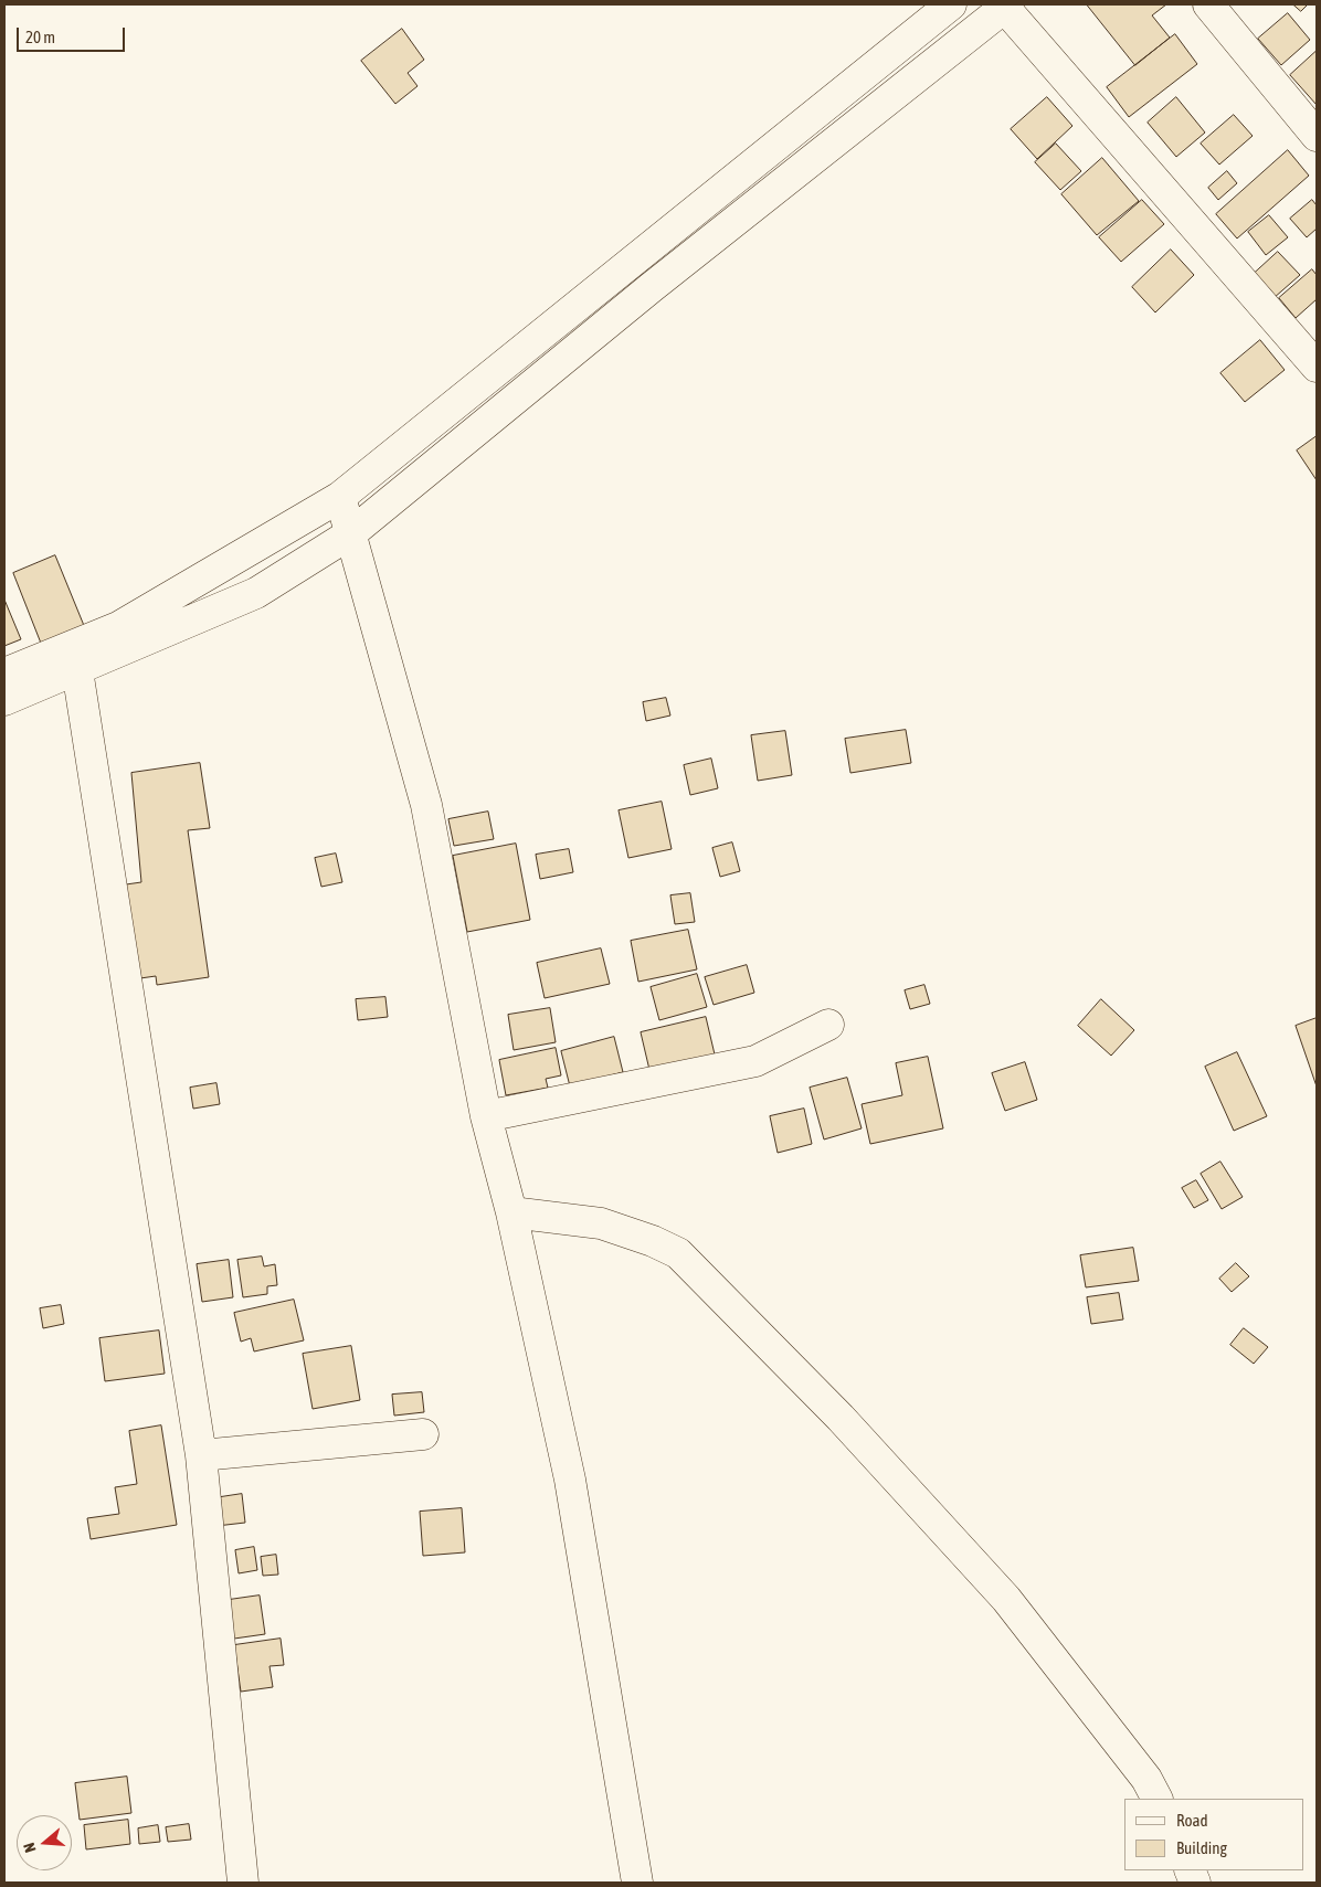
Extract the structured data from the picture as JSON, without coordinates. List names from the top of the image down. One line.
{"legend":["Road","Building"],"scale_bar":"20 m","north":"left"}
